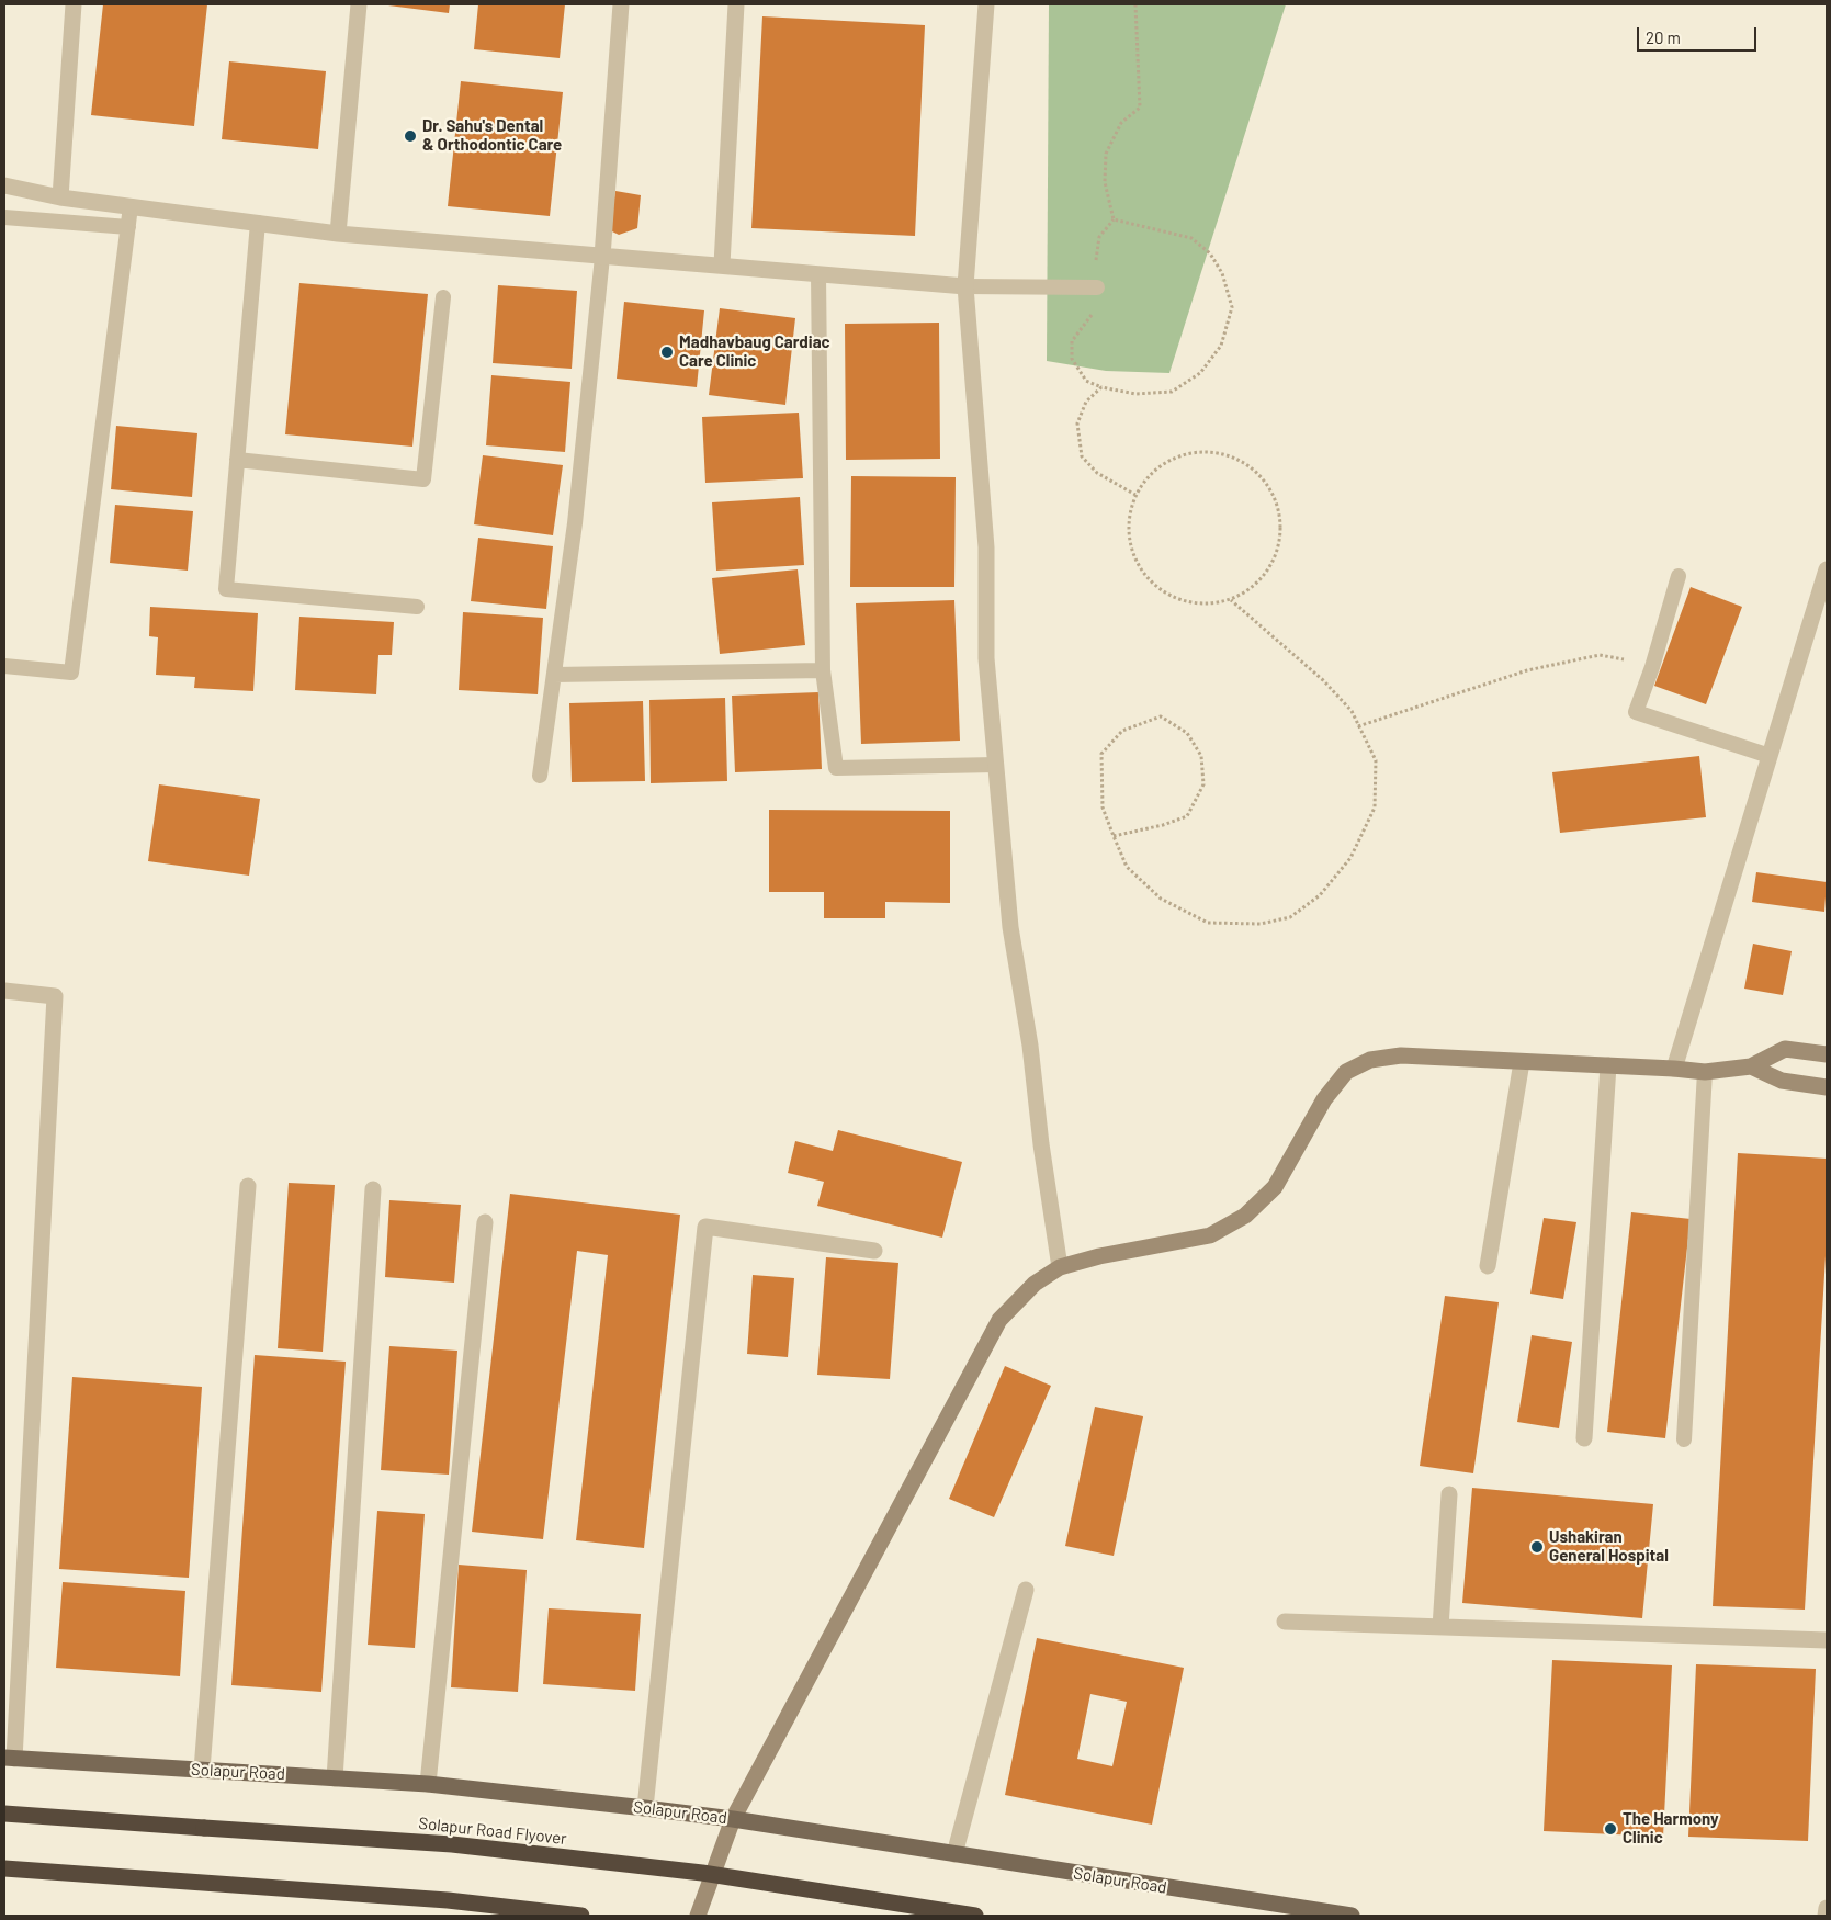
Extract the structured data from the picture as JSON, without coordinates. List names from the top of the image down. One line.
{"streets":{"highway":["Solapur Road Flyover"],"main road":["Solapur Road"]},"places":["Dr. Sahu's Dental & Orthodontic Care","Madhavbaug Cardiac Care Clinic","Ushakiran General Hospital","The Harmony Clinic"],"scale_bar":"20 m"}
